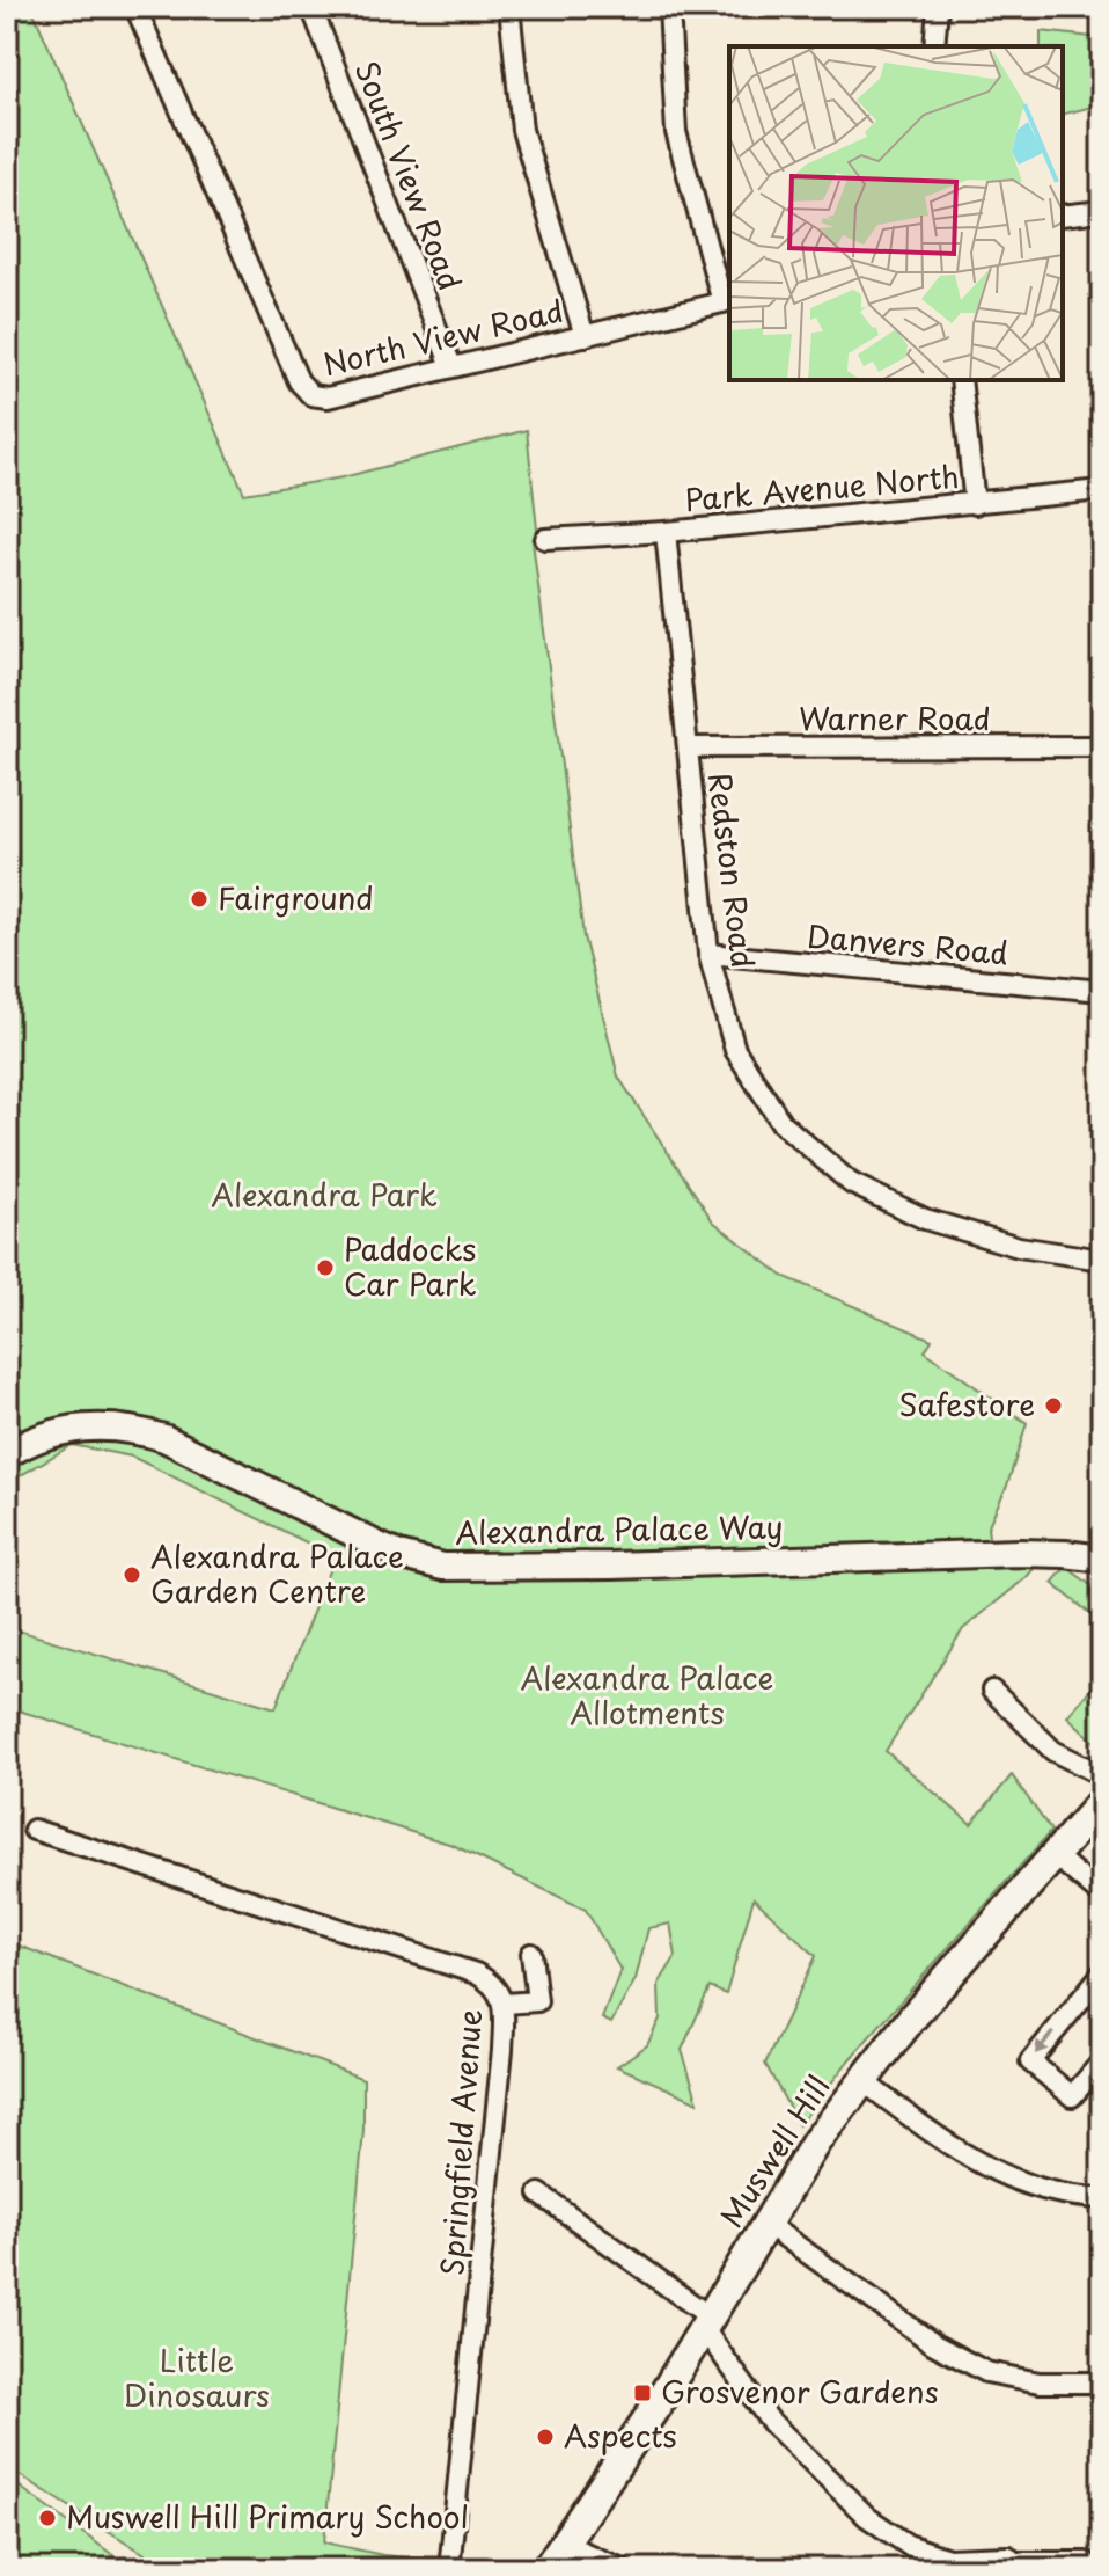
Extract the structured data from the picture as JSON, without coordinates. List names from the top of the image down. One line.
{"streets":{"main road":["Muswell Hill"],"street":["South View Road","North View Road","Park Avenue North","Warner Road","Redston Road","Danvers Road","Alexandra Palace Way","Springfield Avenue"]},"crossings":[["South View Road","North View Road"],["Park Avenue North","Redston Road"],["Warner Road","Redston Road"],["Redston Road","Danvers Road"]],"parks":["Alexandra Park","Alexandra Palace Allotments","Little Dinosaurs"],"places":{"other":["Fairground","Paddocks Car Park","Safestore","Alexandra Palace Garden Centre","Aspects","Muswell Hill Primary School"],"transit":["Grosvenor Gardens"]}}
